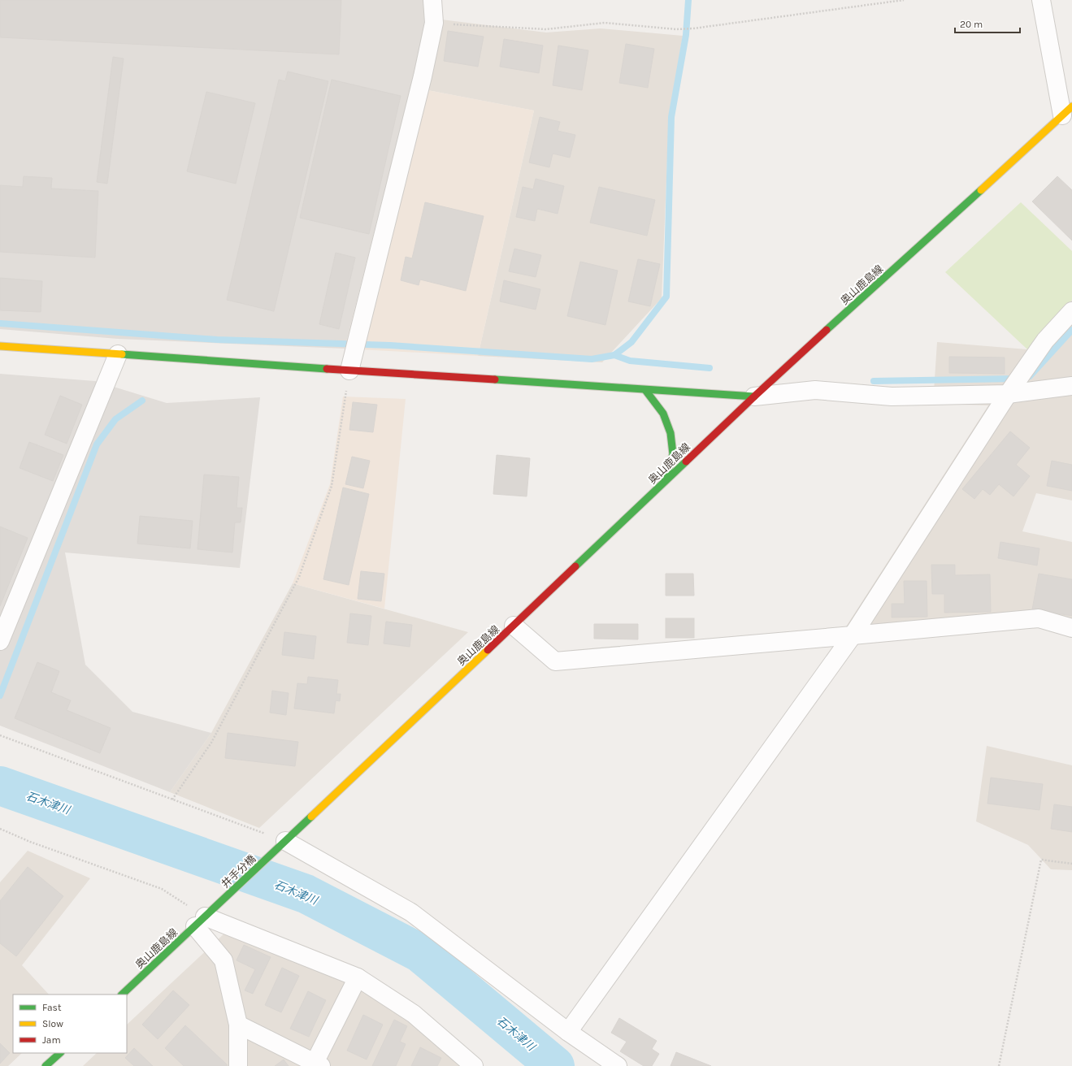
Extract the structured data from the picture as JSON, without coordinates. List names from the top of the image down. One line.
{"streets":{"main road":["奥山鹿島線","井手分橋"]},"crossings":[["奥山鹿島線","井手分橋"]],"water":["石木津川"],"legend":["Fast","Slow","Jam"],"scale_bar":"20 m"}
